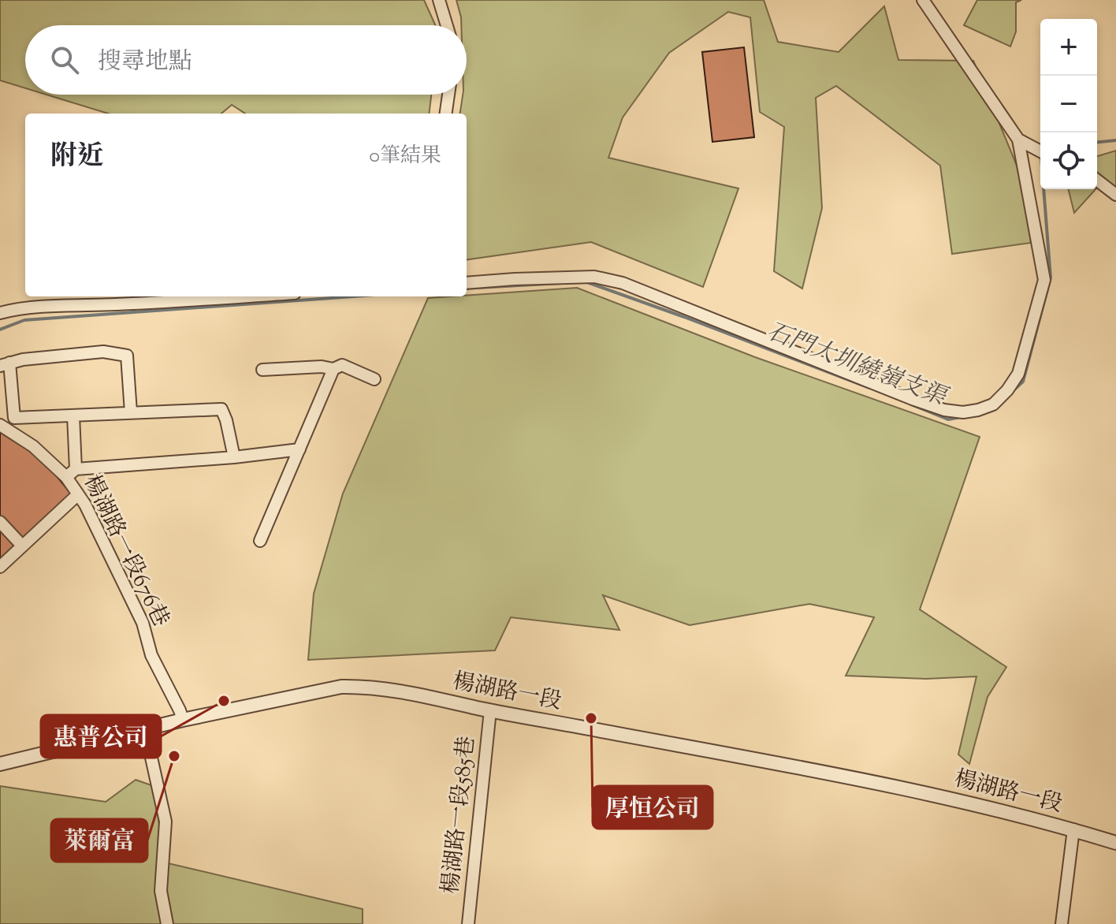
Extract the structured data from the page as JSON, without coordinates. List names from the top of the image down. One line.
{"streets":{"street":["楊湖路一段676巷","楊湖路一段","楊湖路一段585巷"]},"crossings":[["楊湖路一段676巷","楊湖路一段"],["楊湖路一段","楊湖路一段585巷"]],"water":["石門大圳繞嶺支渠"],"places":["惠普公司","厚恒公司","萊爾富"],"page":{"map_buttons":["+","−"],"search":"搜尋地點","heading":["附近","0筆結果"]}}
